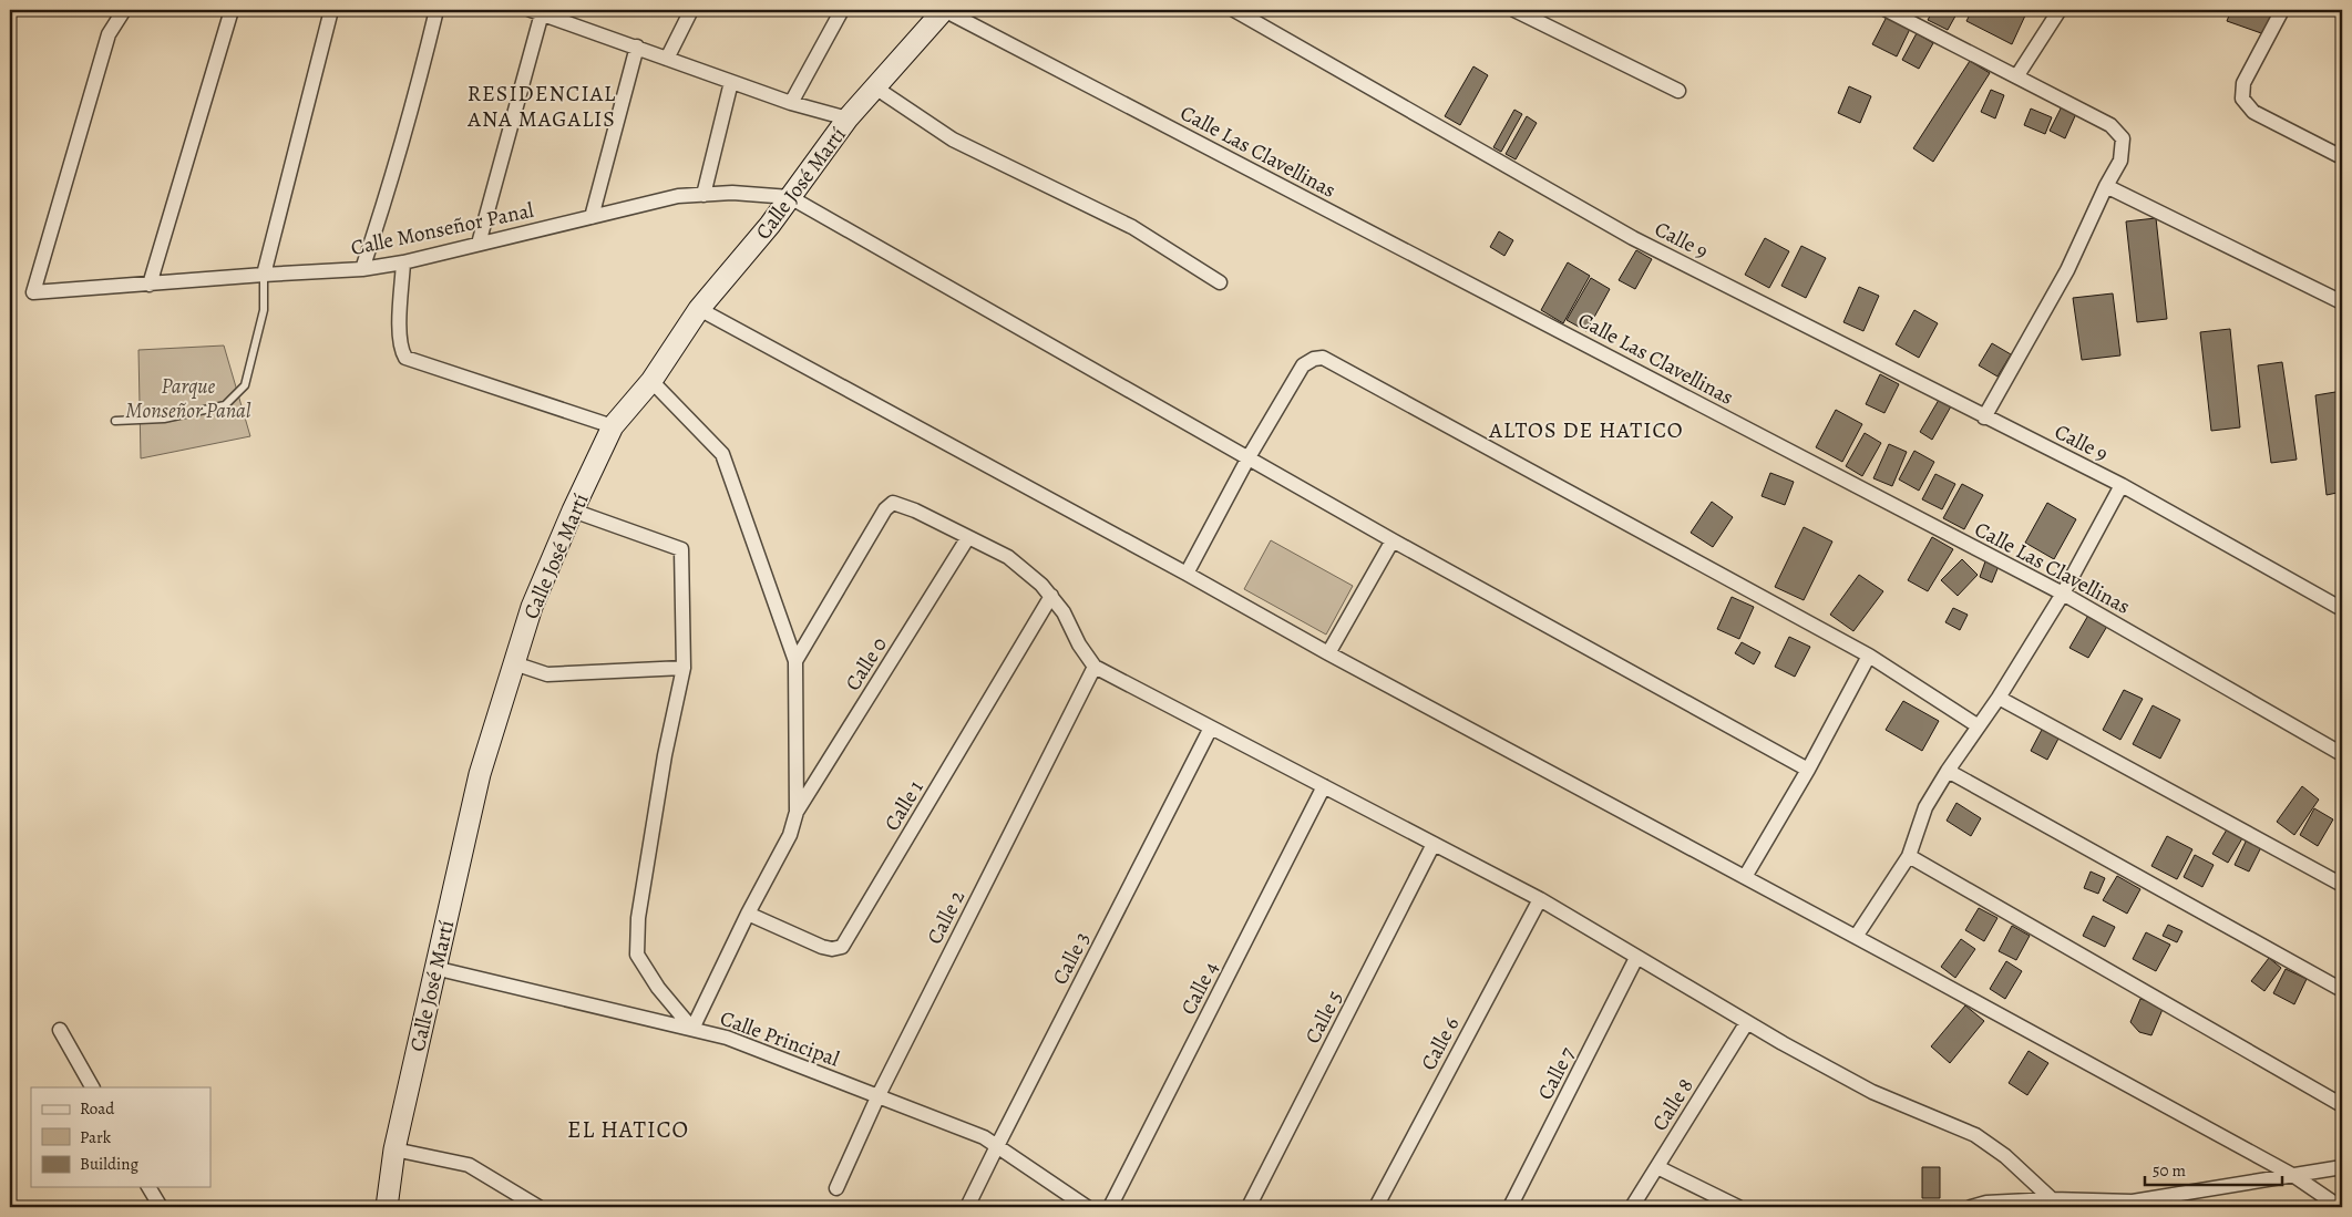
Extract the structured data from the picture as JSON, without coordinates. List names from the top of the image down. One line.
{"streets":{"main road":["Calle José Martí"],"street":["Calle Las Clavellinas","Calle Monseñor Panal","Calle 9","Calle 0","Calle 1","Calle 2","Calle 3","Calle 4","Calle 5","Calle Principal","Calle 6","Calle 7","Calle 8"]},"crossings":[["Calle Las Clavellinas","Calle José Martí"],["Calle José Martí","Calle Monseñor Panal"],["Calle José Martí","Calle Principal"],["Calle 2","Calle Principal"],["Calle 3","Calle Principal"]],"districts":["RESIDENCIAL ANA MAGALIS","ALTOS DE HATICO","EL HATICO"],"parks":["Parque Monseñor Panal"],"legend":["Road","Park","Building"],"scale_bar":"50 m"}
